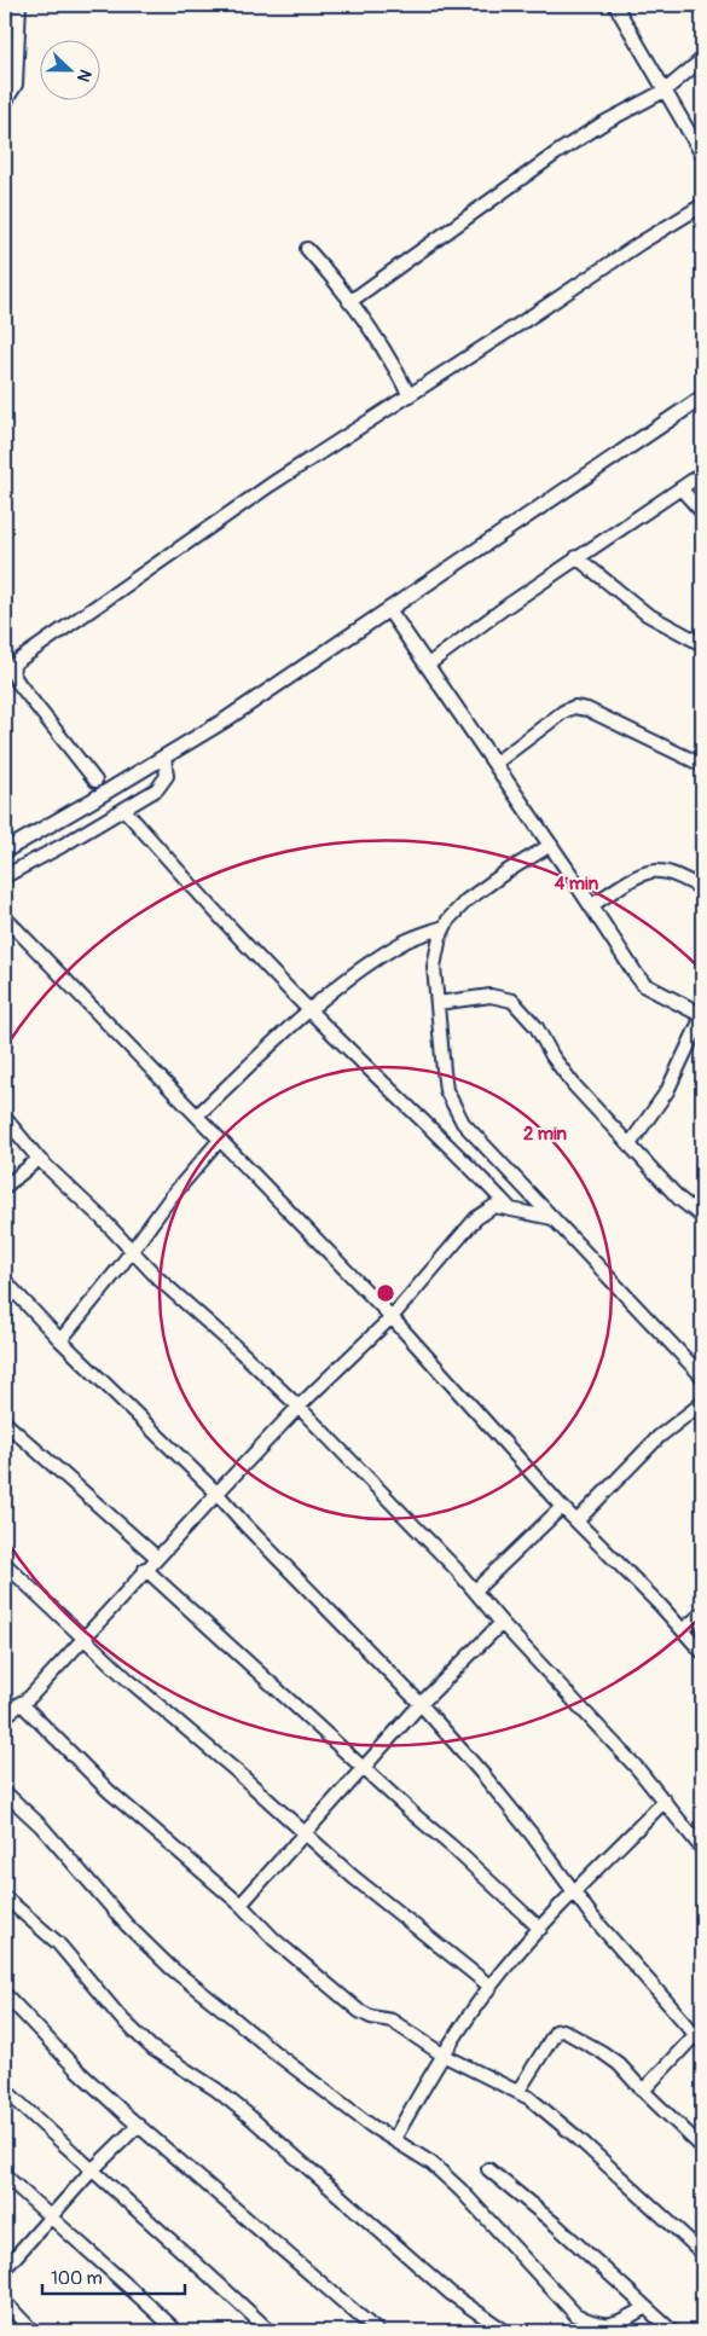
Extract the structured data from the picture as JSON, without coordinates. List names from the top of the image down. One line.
{"scale_bar":"100 m","north":"right","rings":["4 min","2 min"]}
